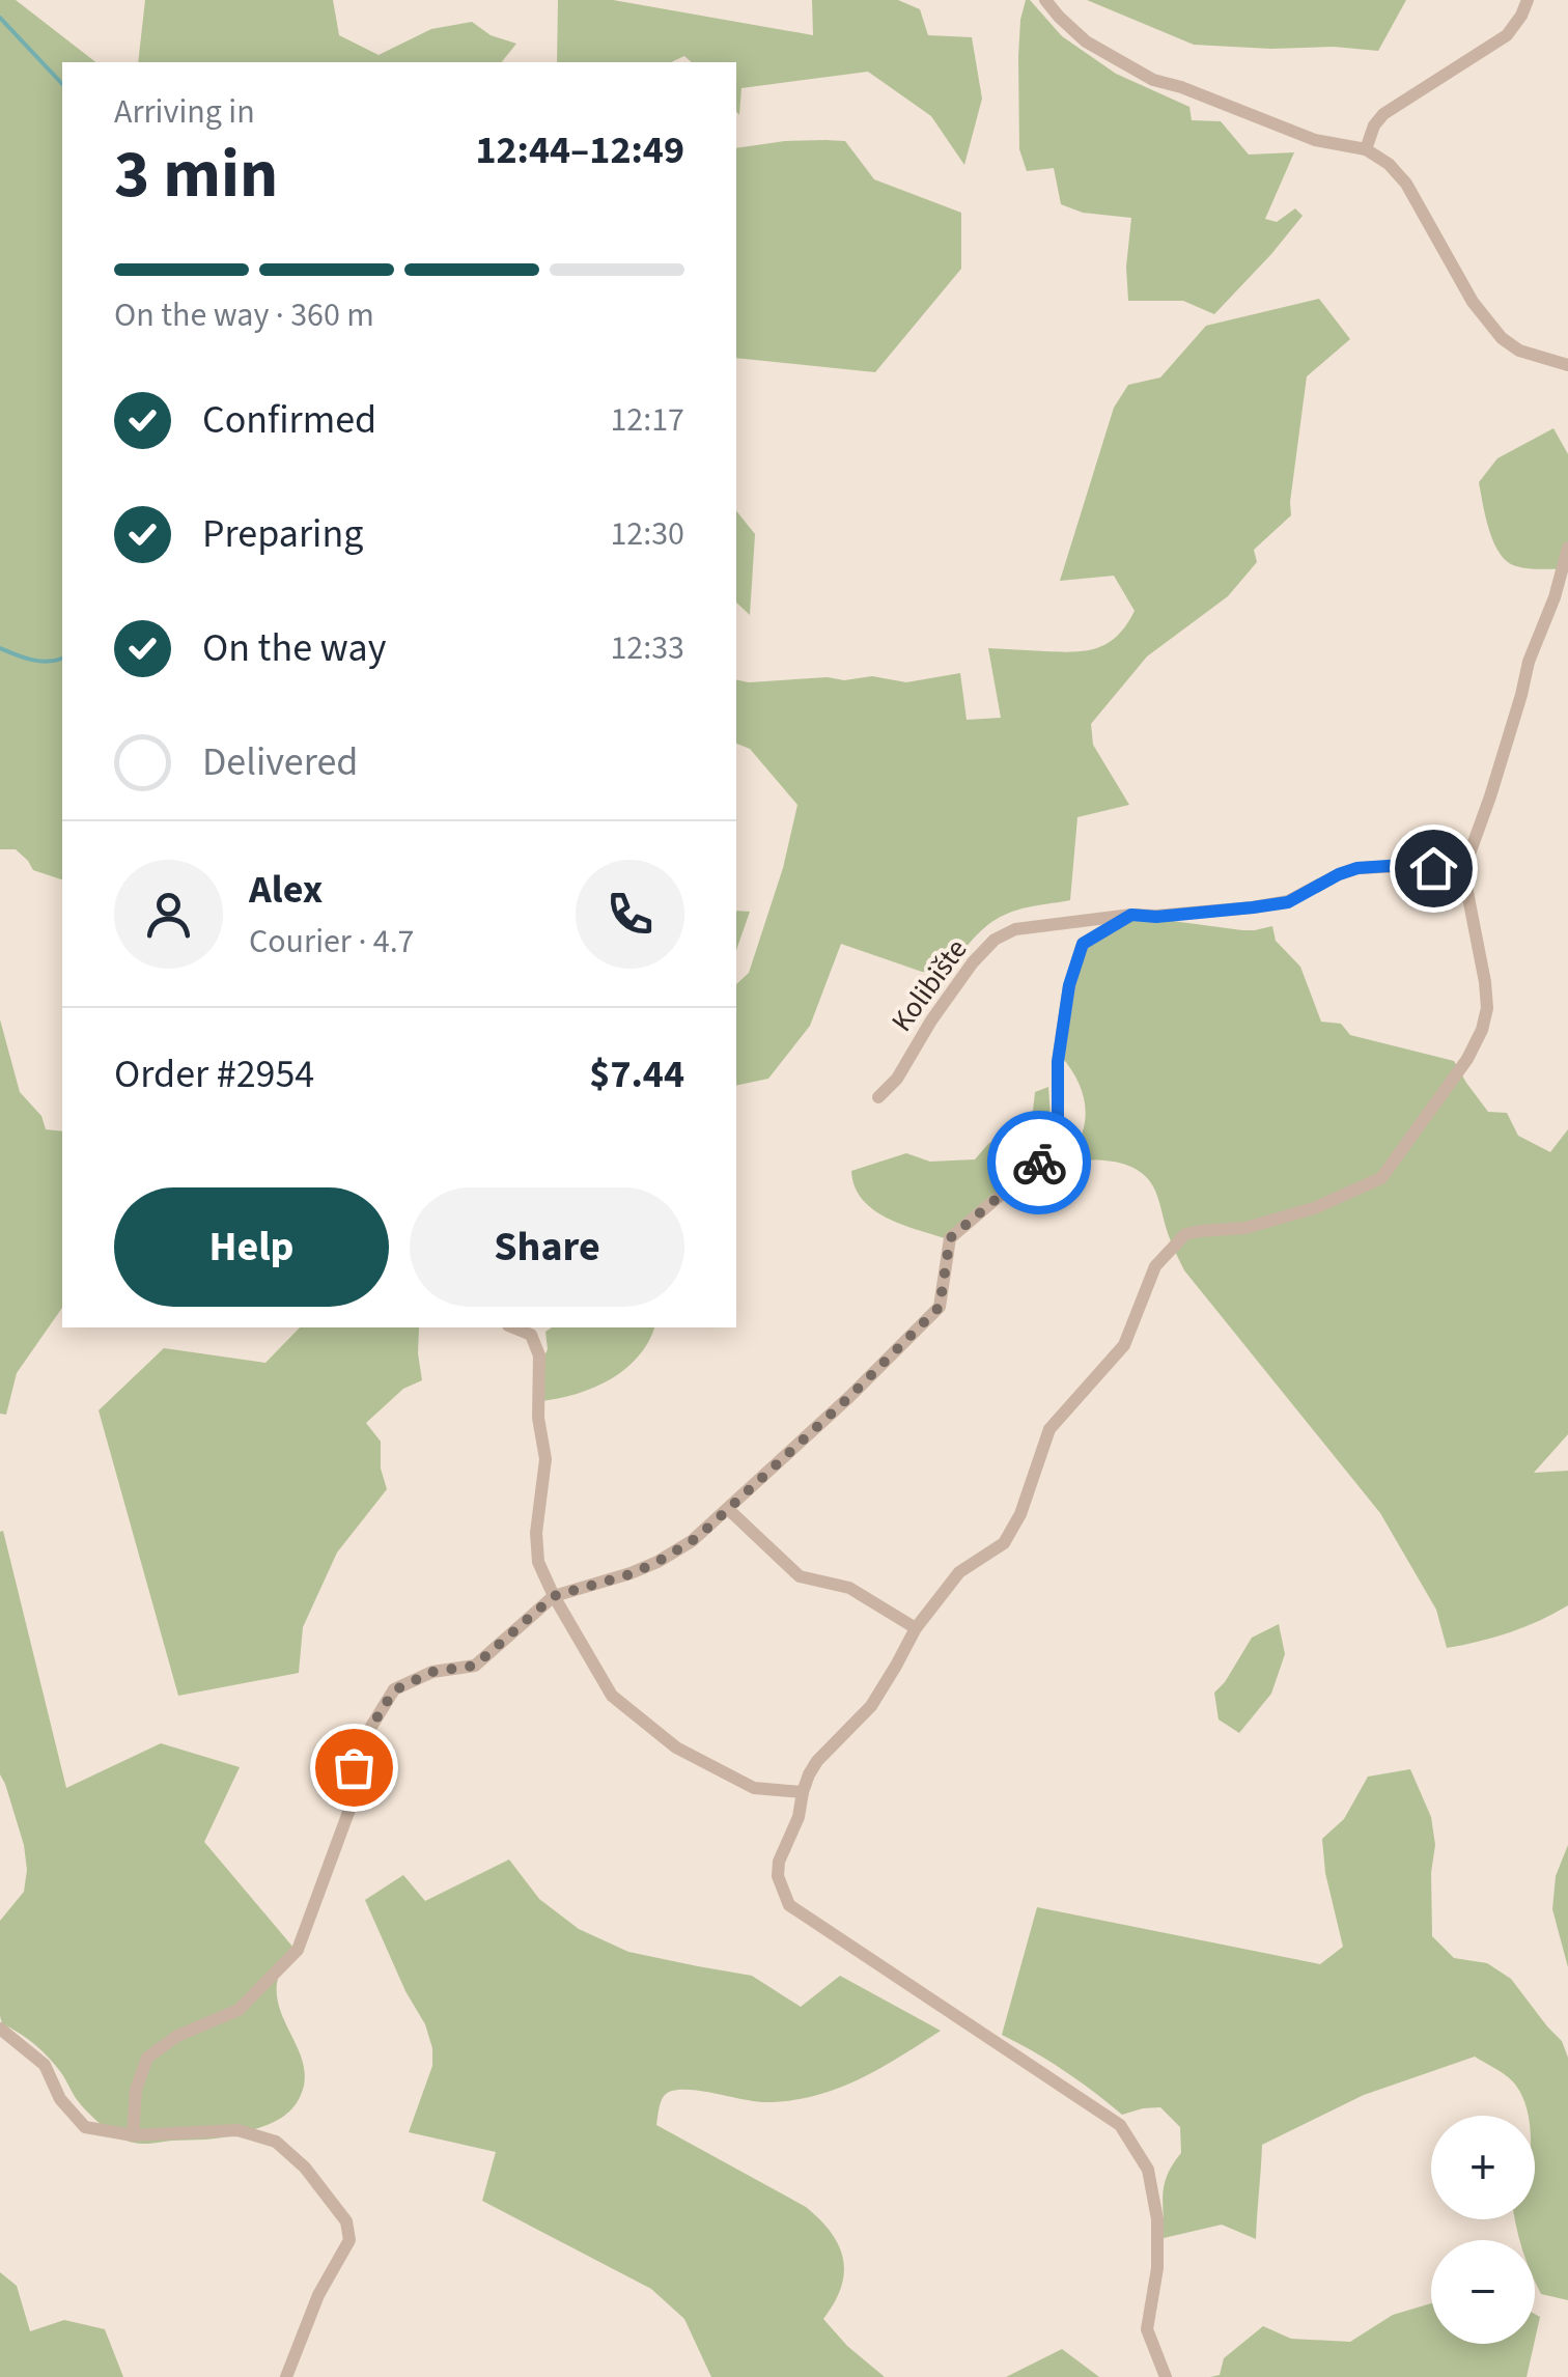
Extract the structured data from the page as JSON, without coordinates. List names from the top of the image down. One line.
{"streets":{"street":["Kolibište"]},"page":{"heading":["3 min","Arriving in","12:44–12:49"],"panel":["Alex","Courier · 4.7","Order #2954","$7.44"],"bar":"On the way · 360 m","list":[["Confirmed","12:17"],["Preparing","12:30"],["On the way","12:33"],"Delivered"],"buttons":["Help","Share"],"map_buttons":["+","−"]}}
